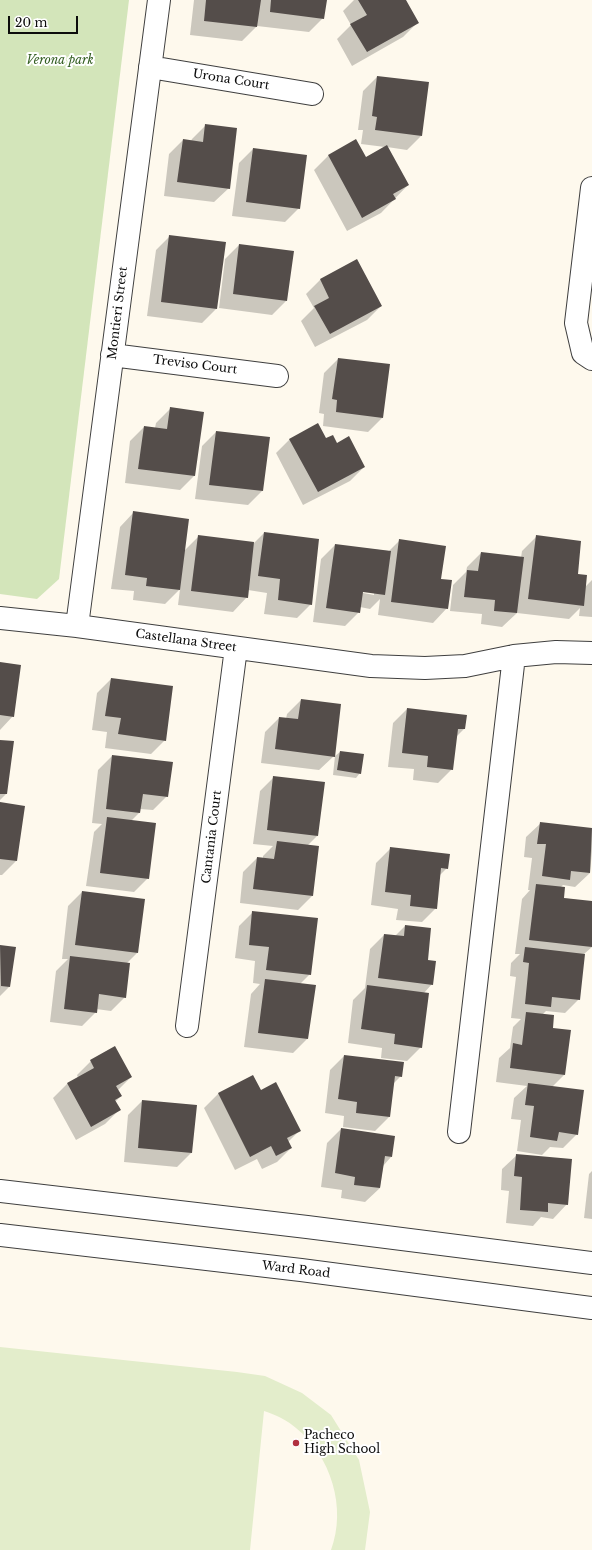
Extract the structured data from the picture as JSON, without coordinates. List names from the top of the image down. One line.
{"streets":{"street":["Urona Court","Montieri Street","Treviso Court","Castellana Street","Cantania Court","Ward Road"]},"crossings":[["Urona Court","Montieri Street"],["Montieri Street","Treviso Court"],["Montieri Street","Castellana Street"],["Castellana Street","Cantania Court"]],"parks":["Verona park"],"places":["Pacheco High School"],"scale_bar":"20 m"}
